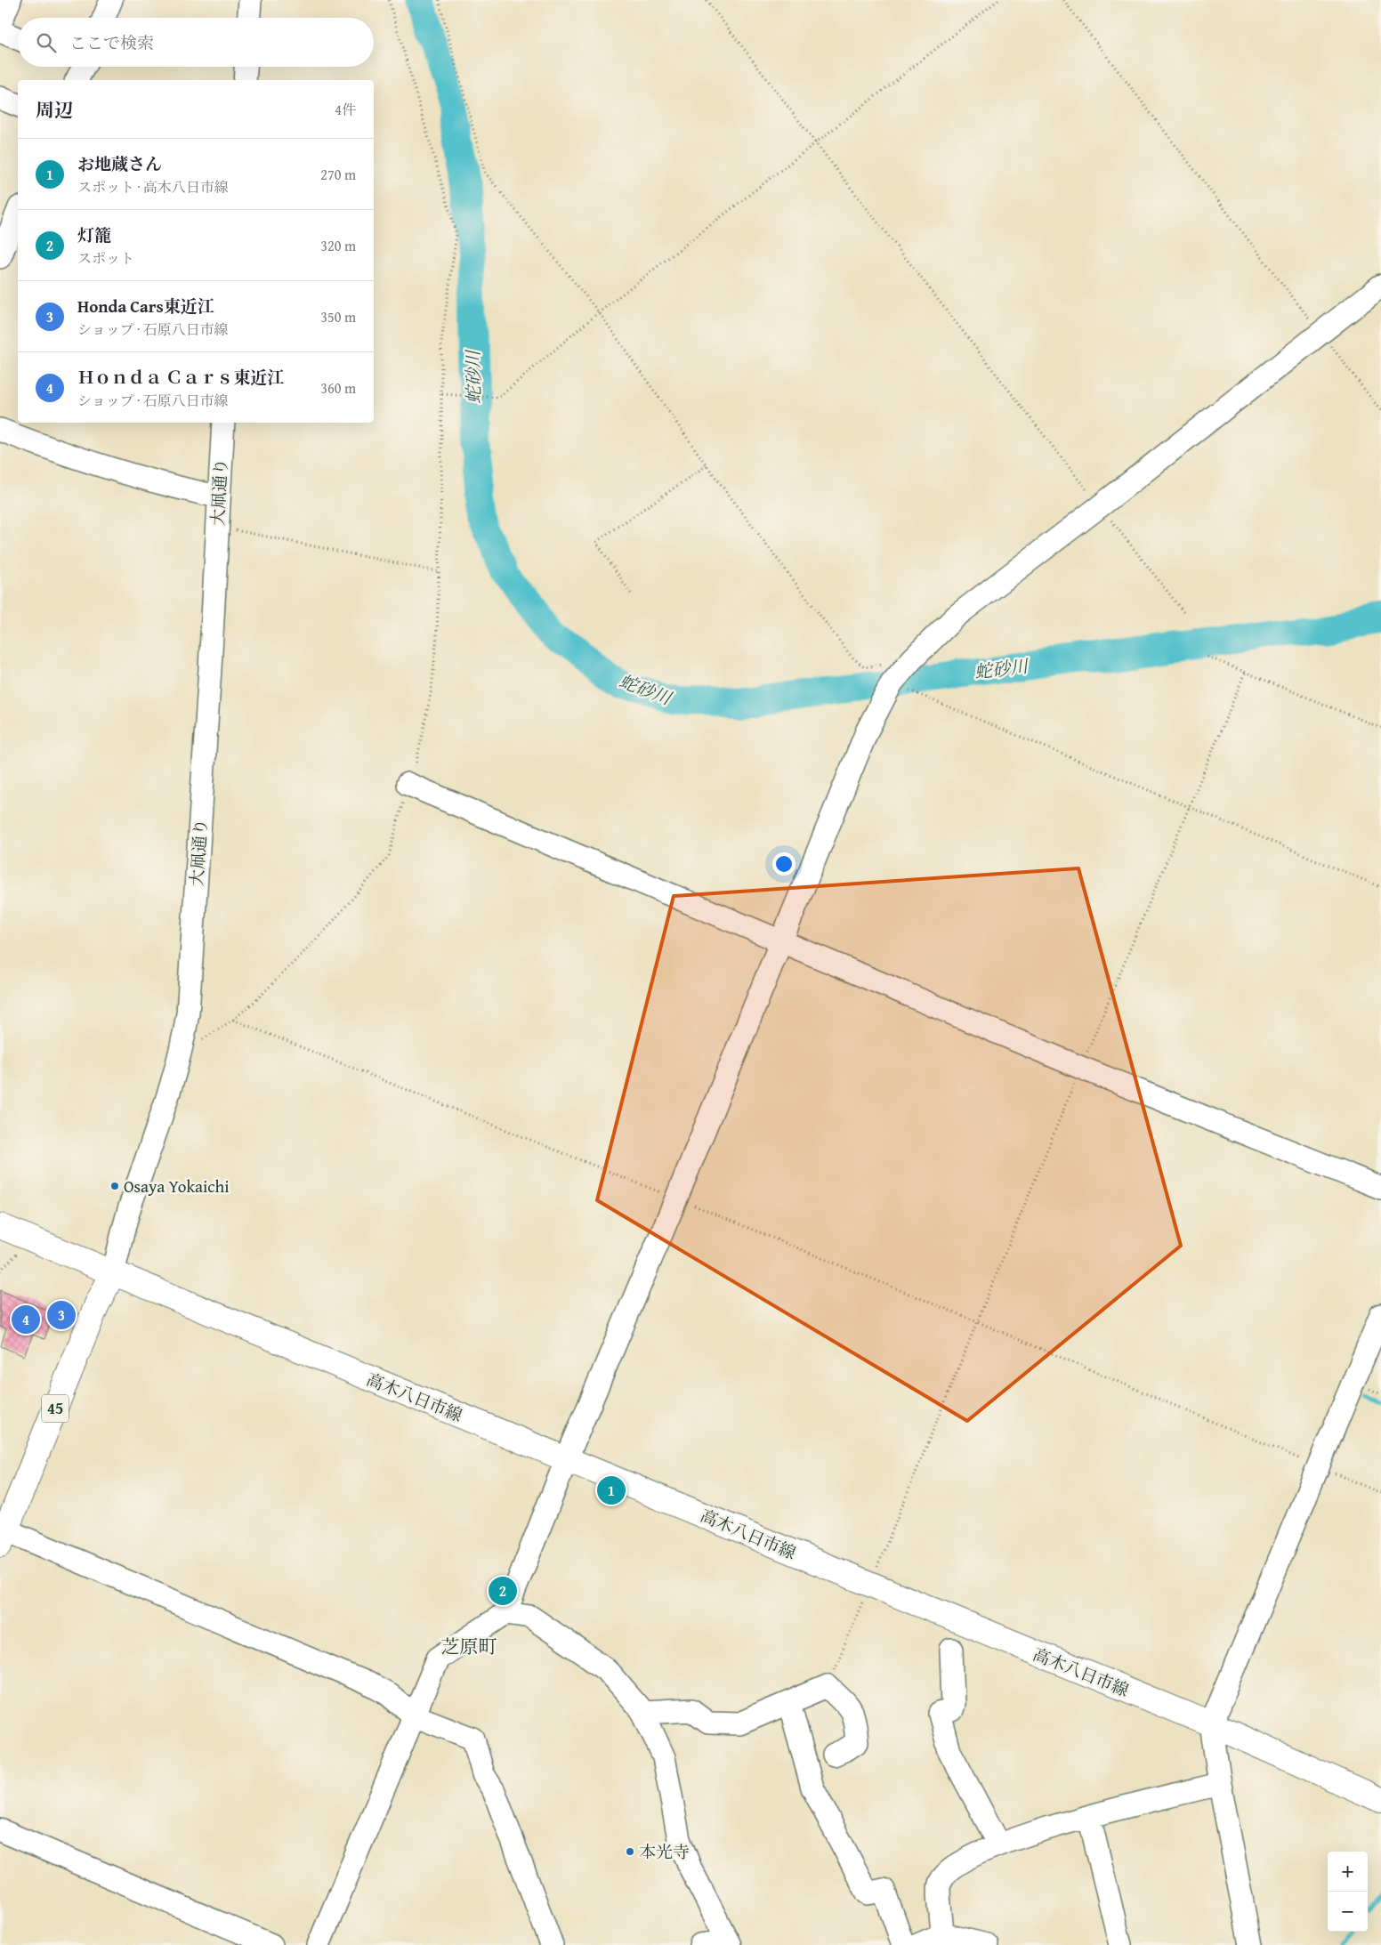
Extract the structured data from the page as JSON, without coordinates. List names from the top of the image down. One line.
{"streets":{"main road":["高木八日市線","45"],"street":["大凧通り"]},"crossings":[["大凧通り","高木八日市線"],["大凧通り","45"],["高木八日市線","45"]],"districts":["芝原町"],"water":["蛇砂川"],"places":["Osaya Yokaichi","本光寺"],"page":{"search":"ここで検索","heading":["周辺","4件"],"list":[{"mark":"1","name":"お地蔵さん","note":"スポット · 高木八日市線","value":"270 m"},{"mark":"2","name":"灯籠","note":"スポット","value":"320 m"},{"mark":"3","name":"Honda Cars東近江","note":"ショップ · 石原八日市線","value":"350 m"},{"mark":"4","name":"Ｈｏｎｄａ Ｃａｒｓ東近江","note":"ショップ · 石原八日市線","value":"360 m"}],"pins":["3","4","1","2"],"map_buttons":["+","−"]}}
